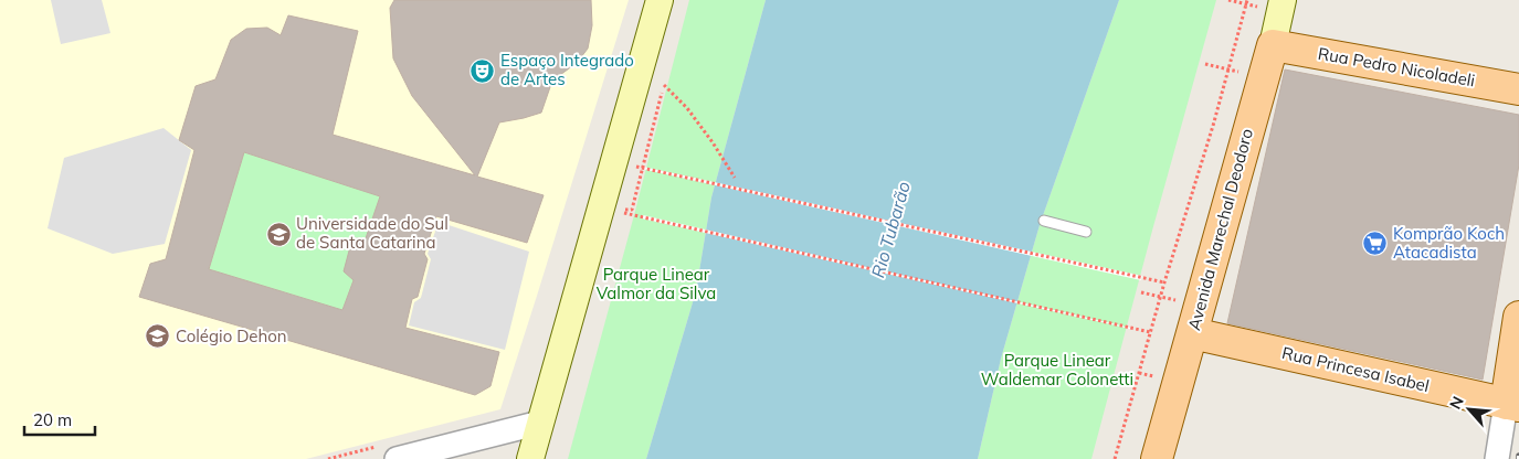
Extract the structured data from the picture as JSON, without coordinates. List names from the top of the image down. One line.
{"streets":{"main road":["Rua Pedro Nicoladeli","Avenida Marechal Deodoro","Rua Princesa Isabel"]},"crossings":[["Rua Pedro Nicoladeli","Avenida Marechal Deodoro"],["Avenida Marechal Deodoro","Rua Princesa Isabel"]],"water":["Rio Tubarão"],"parks":["Parque Linear Valmor da Silva","Parque Linear Waldemar Colonetti"],"places":{"theatre":["Espaço Integrado de Artes"],"school or university":["Universidade do Sul de Santa Catarina","Colégio Dehon"],"supermarket":["Komprão Koch Atacadista"]},"scale_bar":"20 m","north":"top left"}
